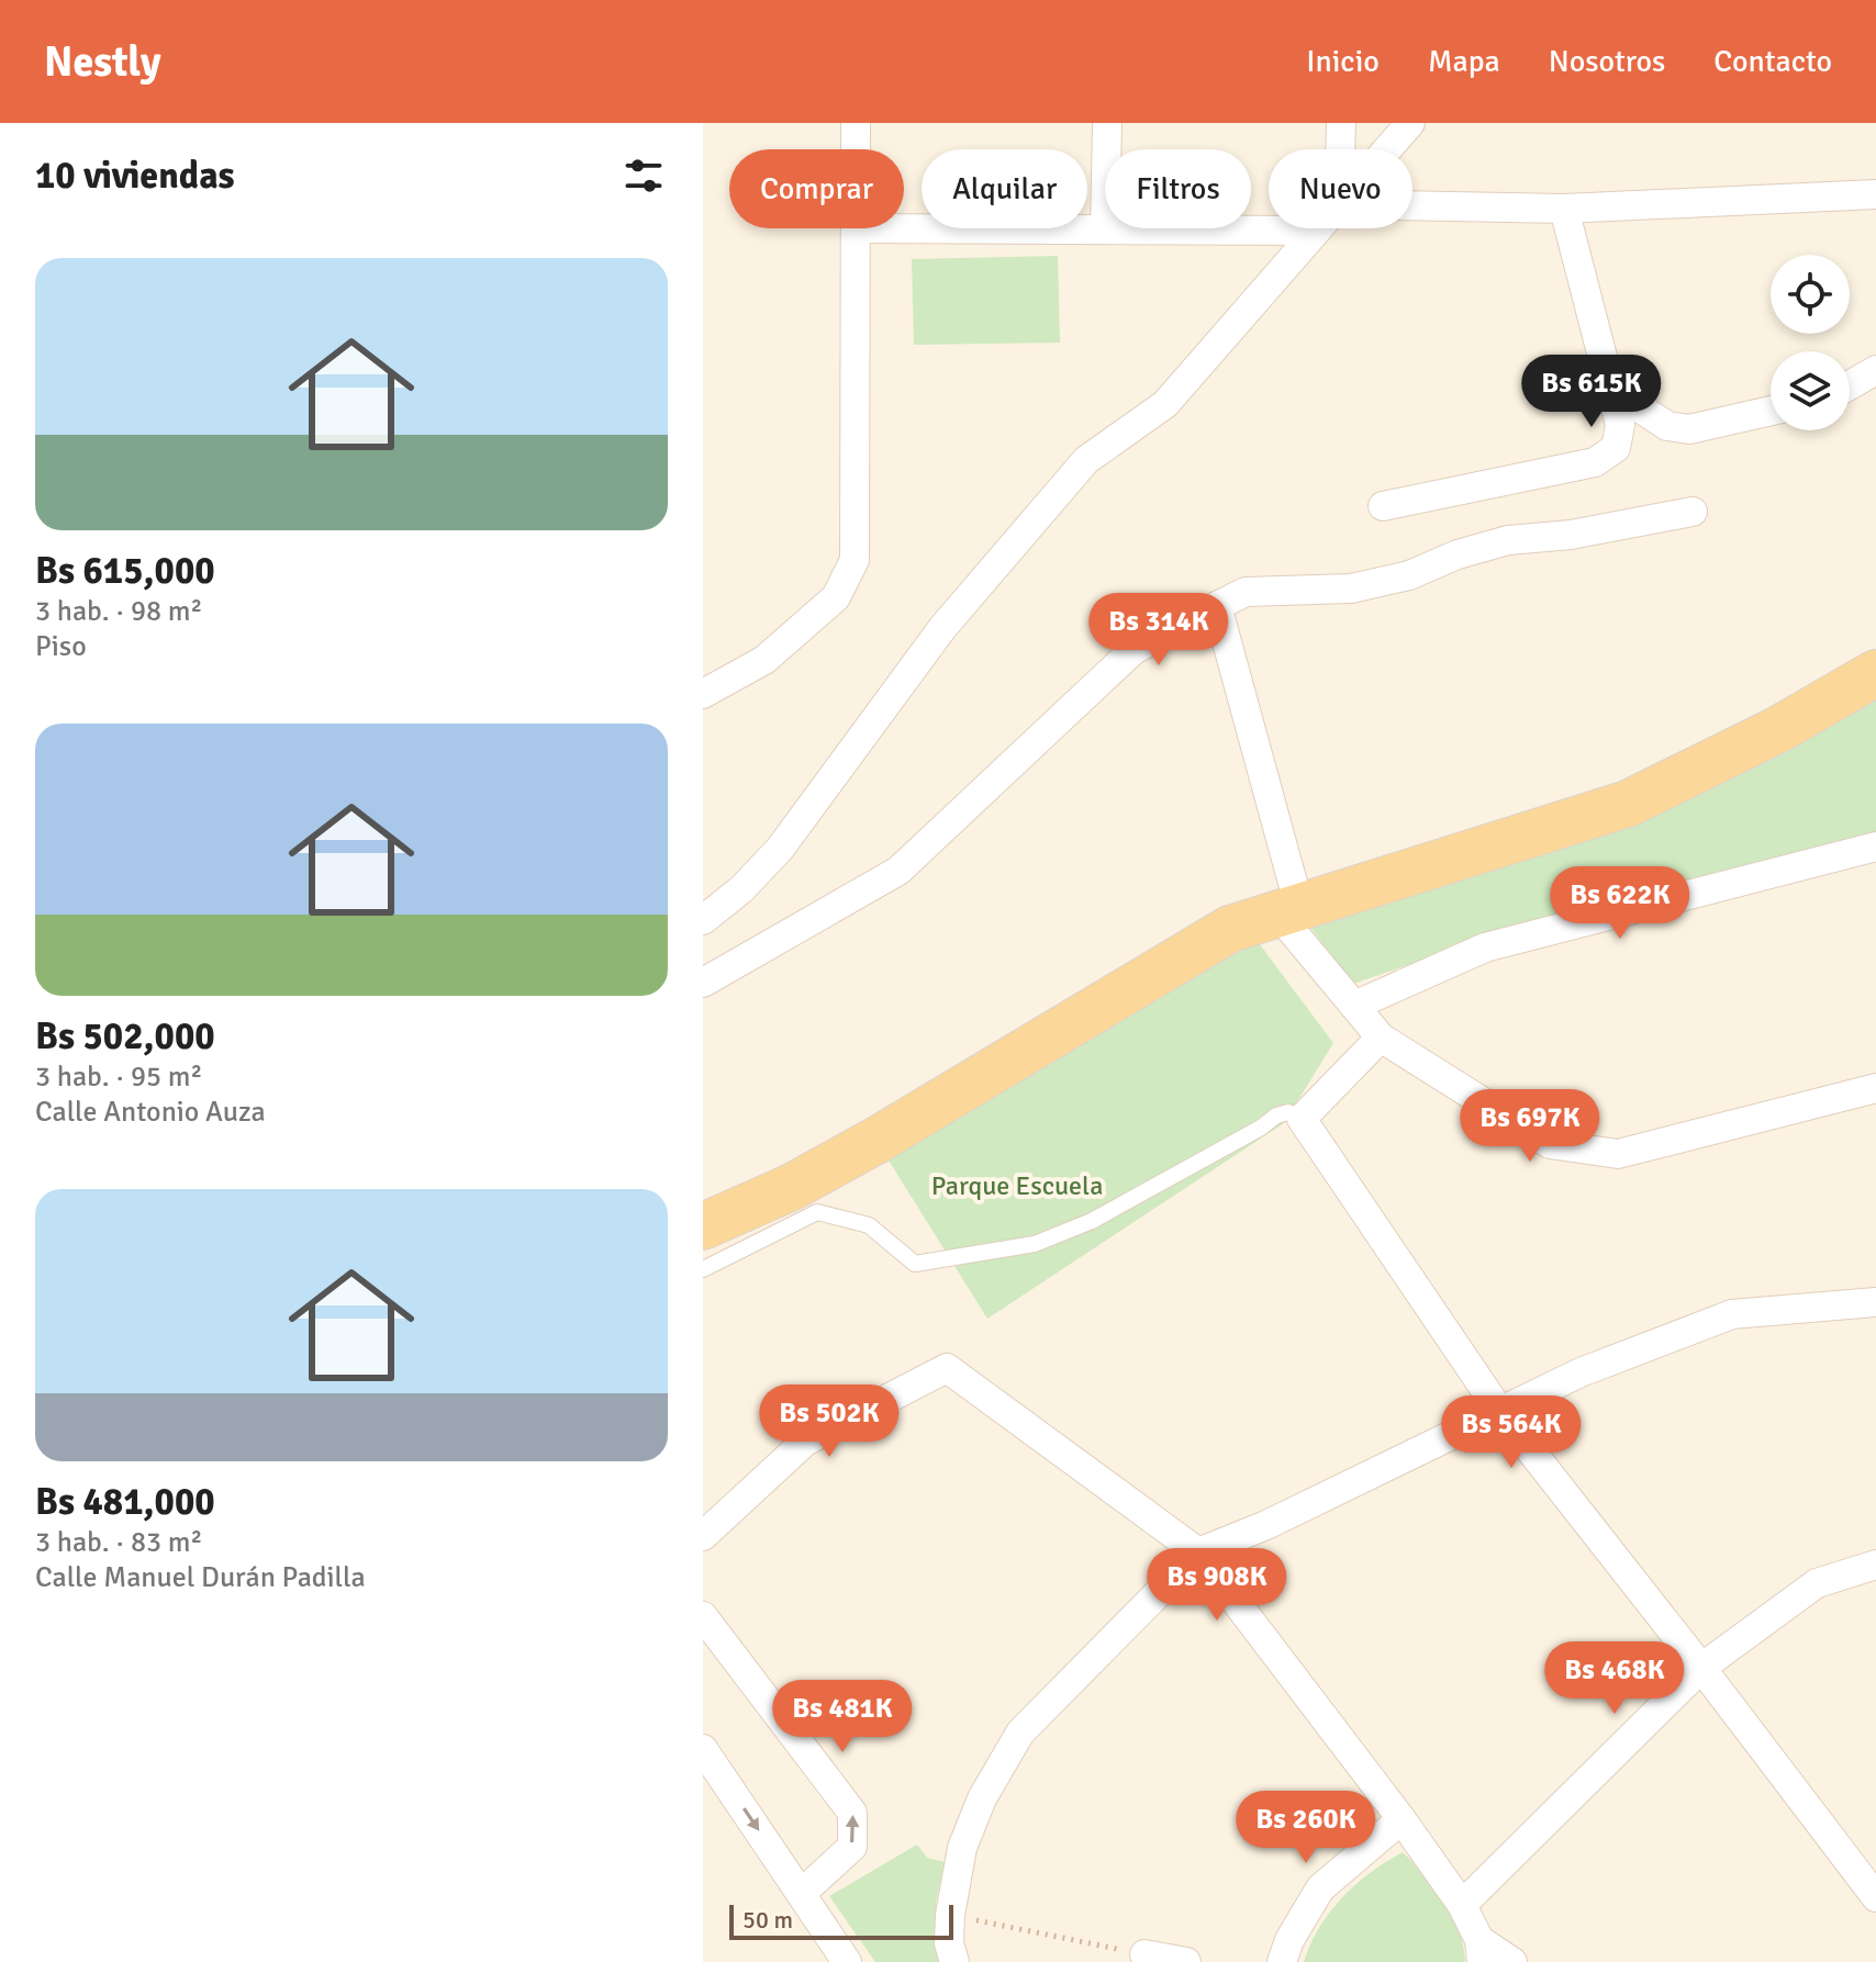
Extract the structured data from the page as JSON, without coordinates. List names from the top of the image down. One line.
{"parks":["Parque Escuela"],"scale_bar":"50 m","page":{"header":"Nestly","nav":["Inicio","Mapa","Nosotros","Contacto"],"heading":"10 viviendas","chip":["Comprar","Alquilar","Filtros","Nuevo"],"list":[{"name":"Bs 615,000","note":"3 hab. · 98 m² · Piso"},{"name":"Bs 502,000","note":"3 hab. · 95 m² · Calle Antonio Auza"},{"name":"Bs 481,000","note":"3 hab. · 83 m² · Calle Manuel Durán Padilla"}],"price":["Bs 615K","Bs 314K","Bs 622K","Bs 697K","Bs 502K","Bs 564K","Bs 908K","Bs 468K","Bs 481K","Bs 260K"],"scale":"50 m"}}
